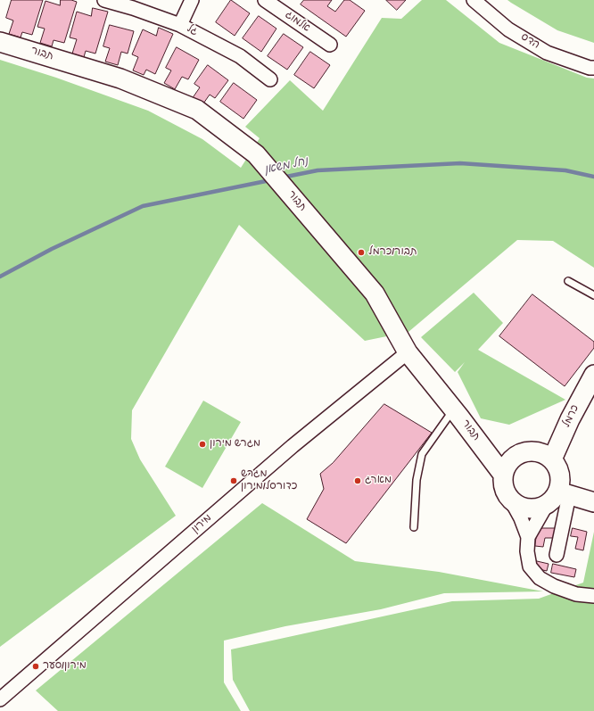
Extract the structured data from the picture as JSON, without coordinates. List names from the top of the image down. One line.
{"streets":{"street":["אלמוג","גל","הדס","תבור","כרמל","מירון"]},"crossings":[["תבור","כרמל"],["תבור","מירון"]],"water":["נחל משאן"],"places":["תבור/כרמל","מגרש מירון","מגרש כדורסל/מירון","מארג","מירון/סער"]}
